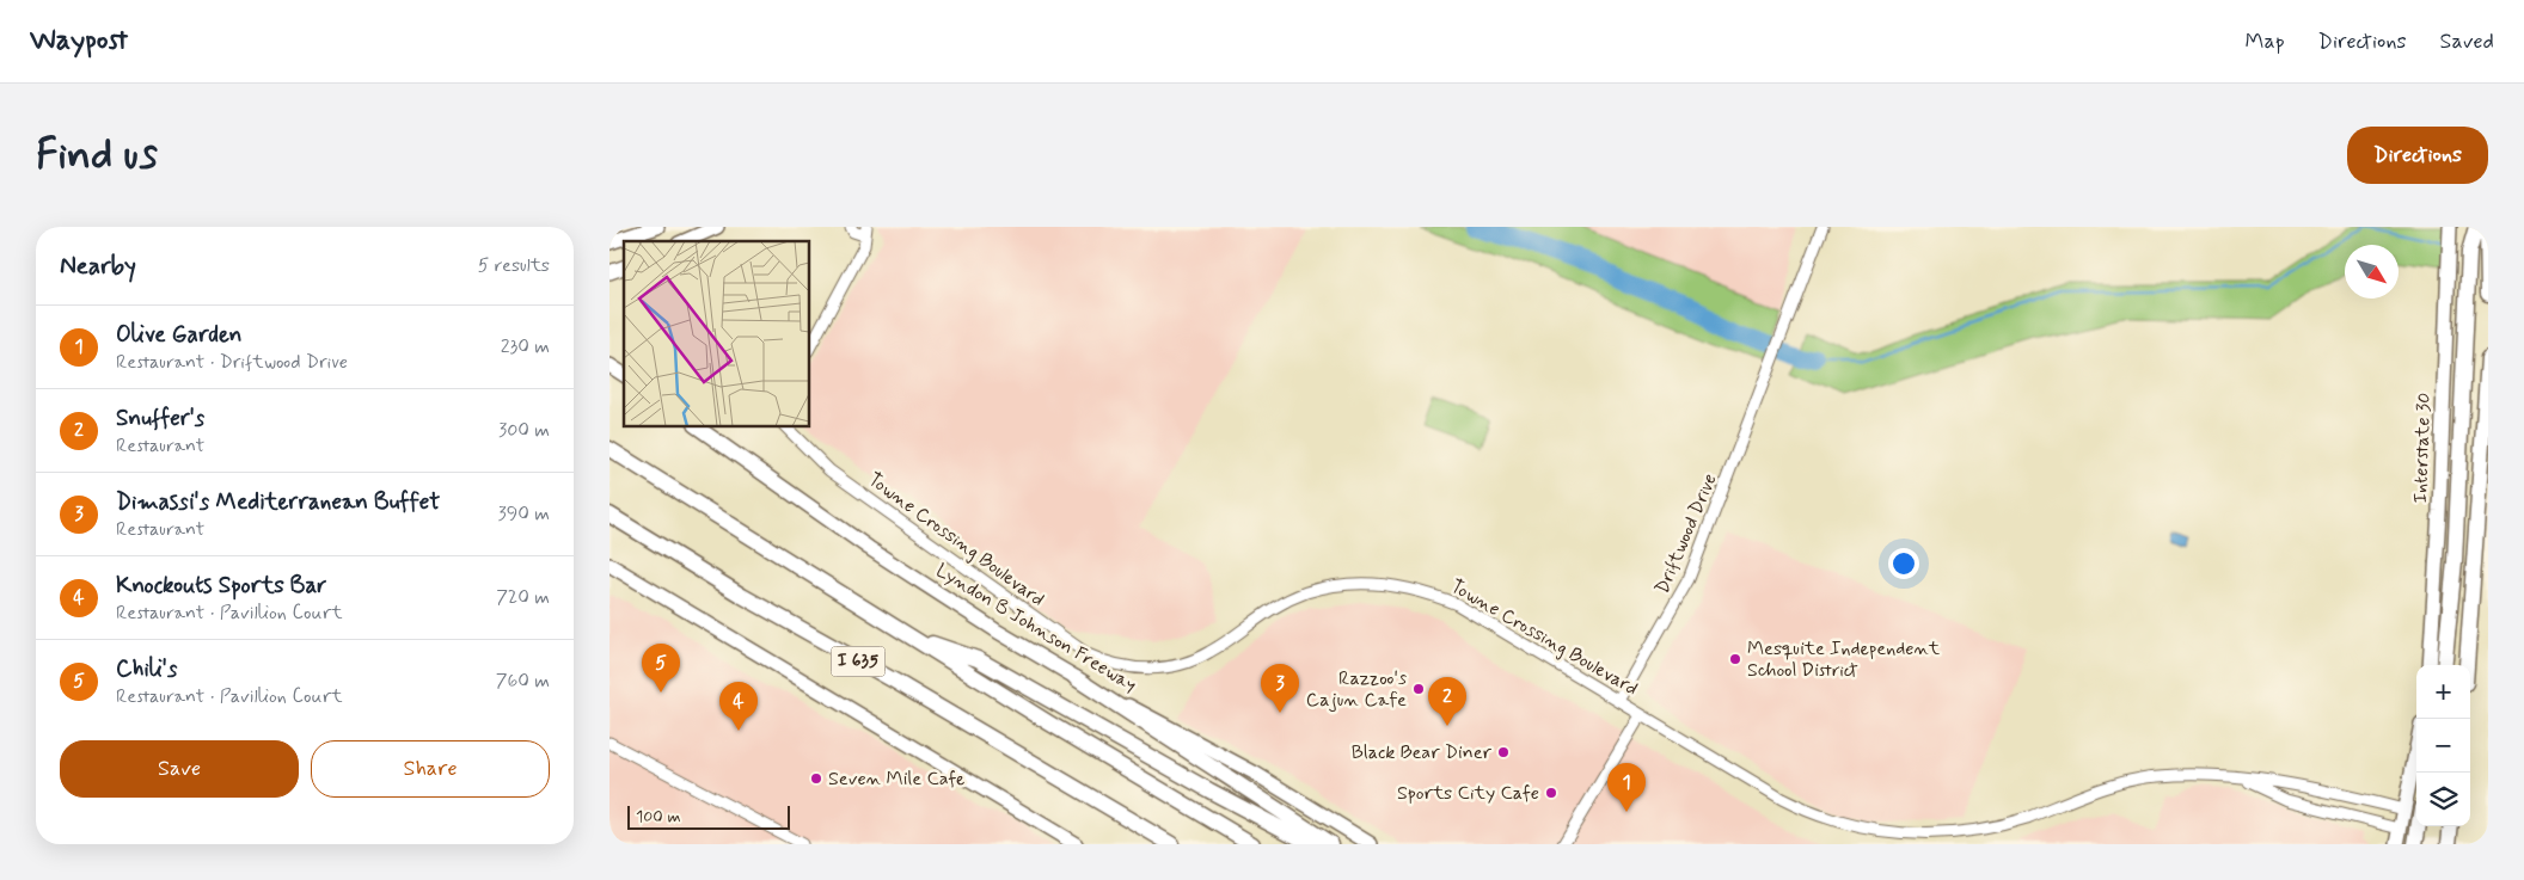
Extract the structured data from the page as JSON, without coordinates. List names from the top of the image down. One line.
{"streets":{"highway":["I 635"],"main road":["Interstate 30","Lyndon B Johnson Freeway"],"street":["Driftwood Drive","Towne Crossing Boulevard"]},"crossings":[["Driftwood Drive","Towne Crossing Boulevard"]],"places":["Mesquite Independent School District","Razzoo's Cajun Cafe","Black Bear Diner","Seven Mile Cafe","Sports City Cafe"],"scale_bar":"100 m","north":"bottom right","page":{"header":"Waypost","nav":["Map","Directions","Saved"],"buttons":["Directions",["Save","Share"]],"title":"Find us","heading":["Nearby","5 results"],"list":[{"mark":"1","name":"Olive Garden","note":"Restaurant · Driftwood Drive","value":"230 m"},{"mark":"2","name":"Snuffer's","note":"Restaurant","value":"300 m"},{"mark":"3","name":"Dimassi's Mediterranean Buffet","note":"Restaurant","value":"390 m"},{"mark":"4","name":"Knockouts Sports Bar","note":"Restaurant · Pavillion Court","value":"720 m"},{"mark":"5","name":"Chili's","note":"Restaurant · Pavillion Court","value":"760 m"}],"pins":["5","3","2","4","1"],"map_buttons":["+","−"],"scale":"100 m"}}
